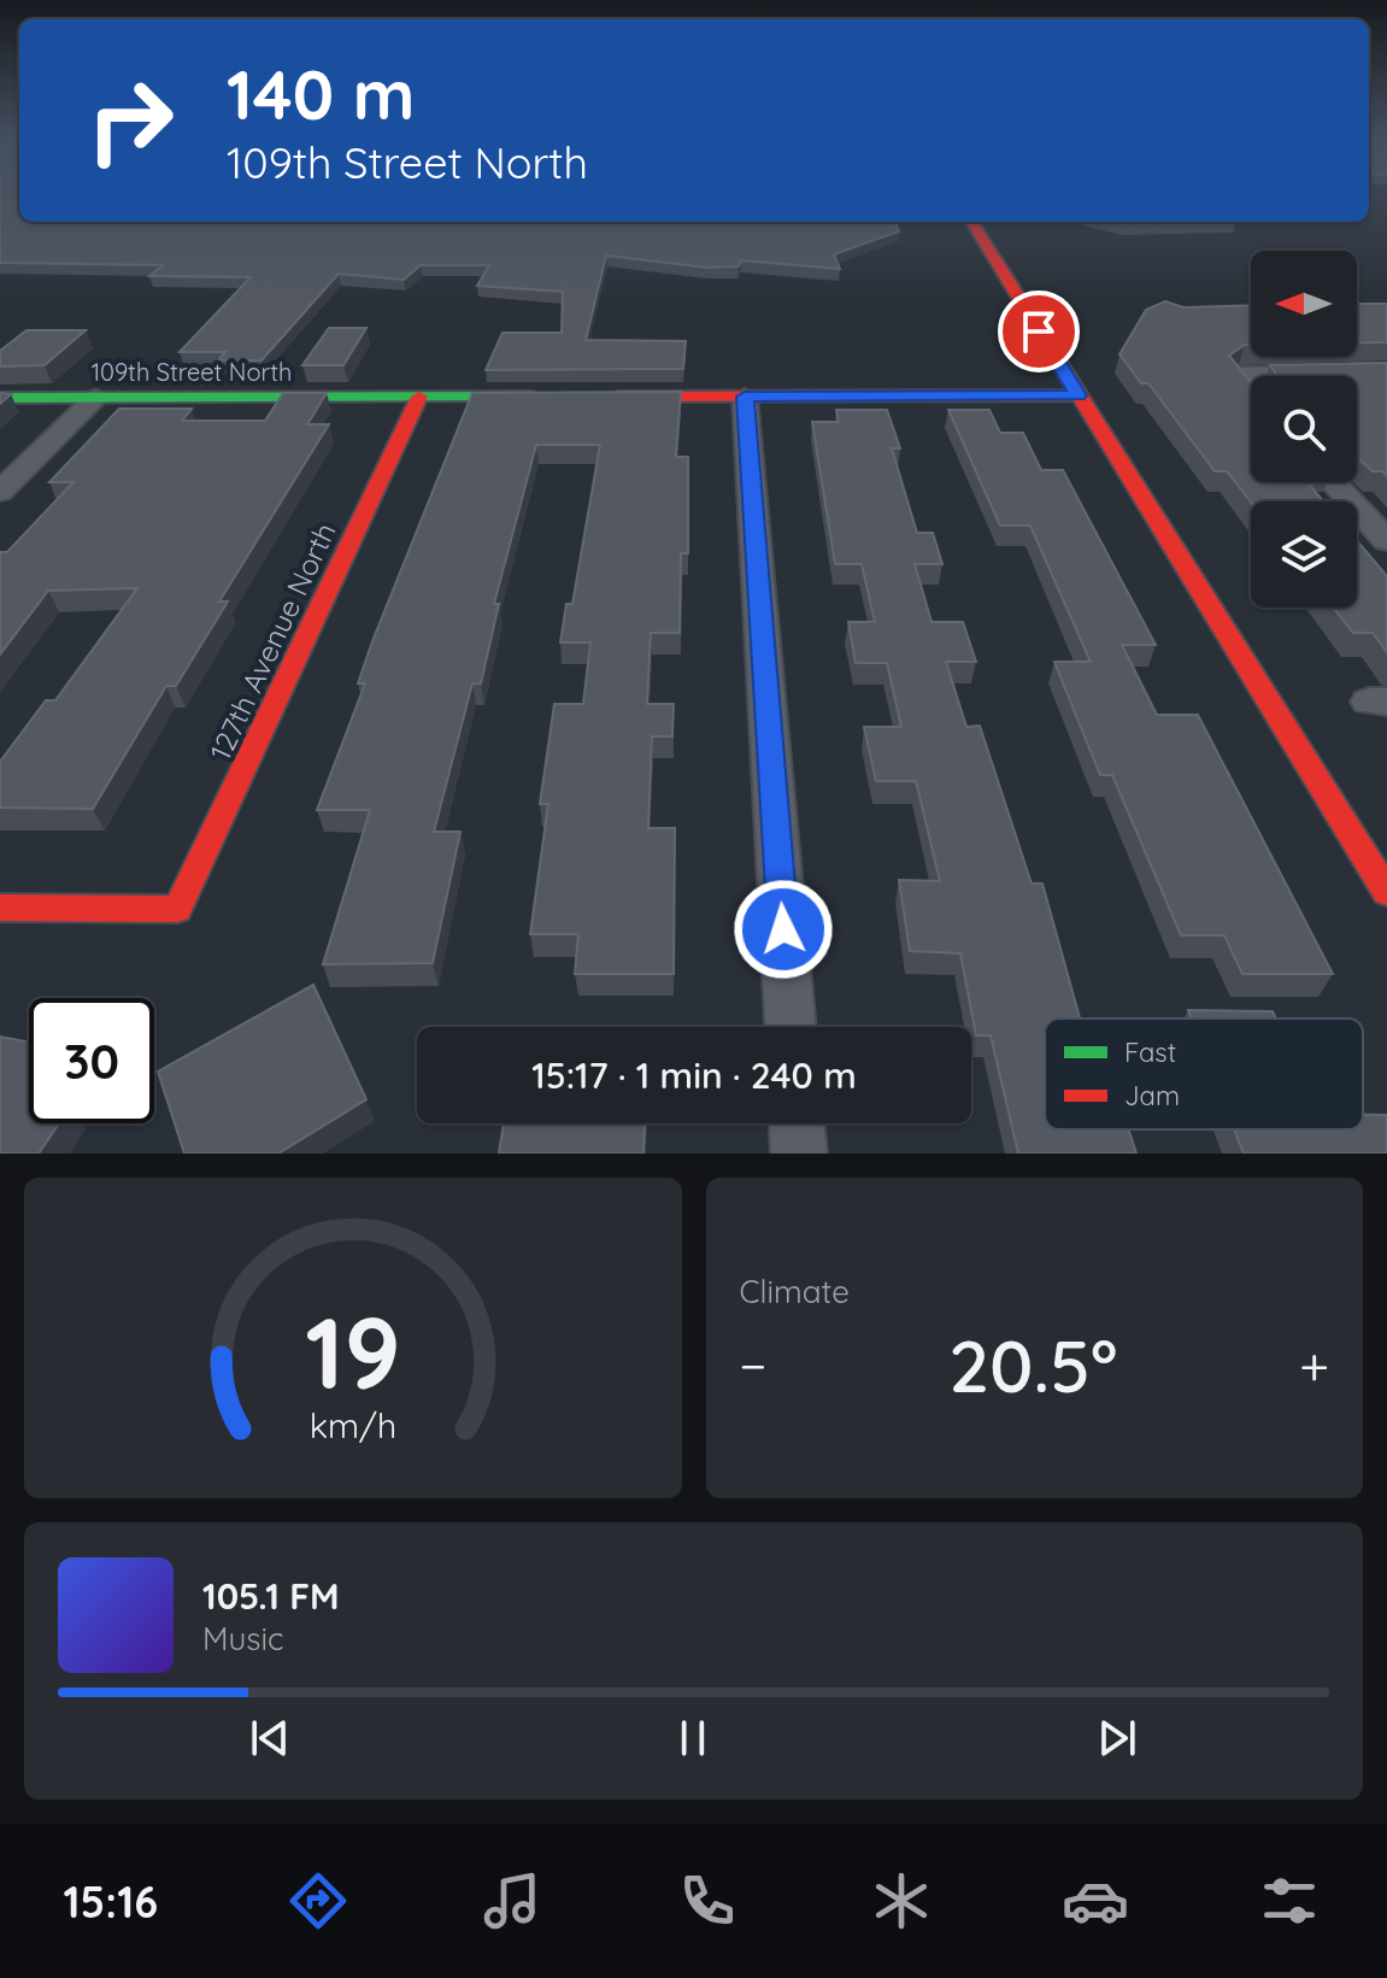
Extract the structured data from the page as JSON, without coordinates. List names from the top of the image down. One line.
{"streets":{"street":["109th Street North","127th Avenue North"]},"crossings":[["109th Street North","127th Avenue North"]],"legend":["Fast","Jam"],"north":"left","page":{"turn":["140 m","109th Street North"],"limit":"30","trip":"15:17 · 1 min · 240 m","tile":"Climate","heat":["−","20.5°","+"],"song":["105.1 FM","Music"],"tabs":"15:16","gauge":["19","km/h"]}}
